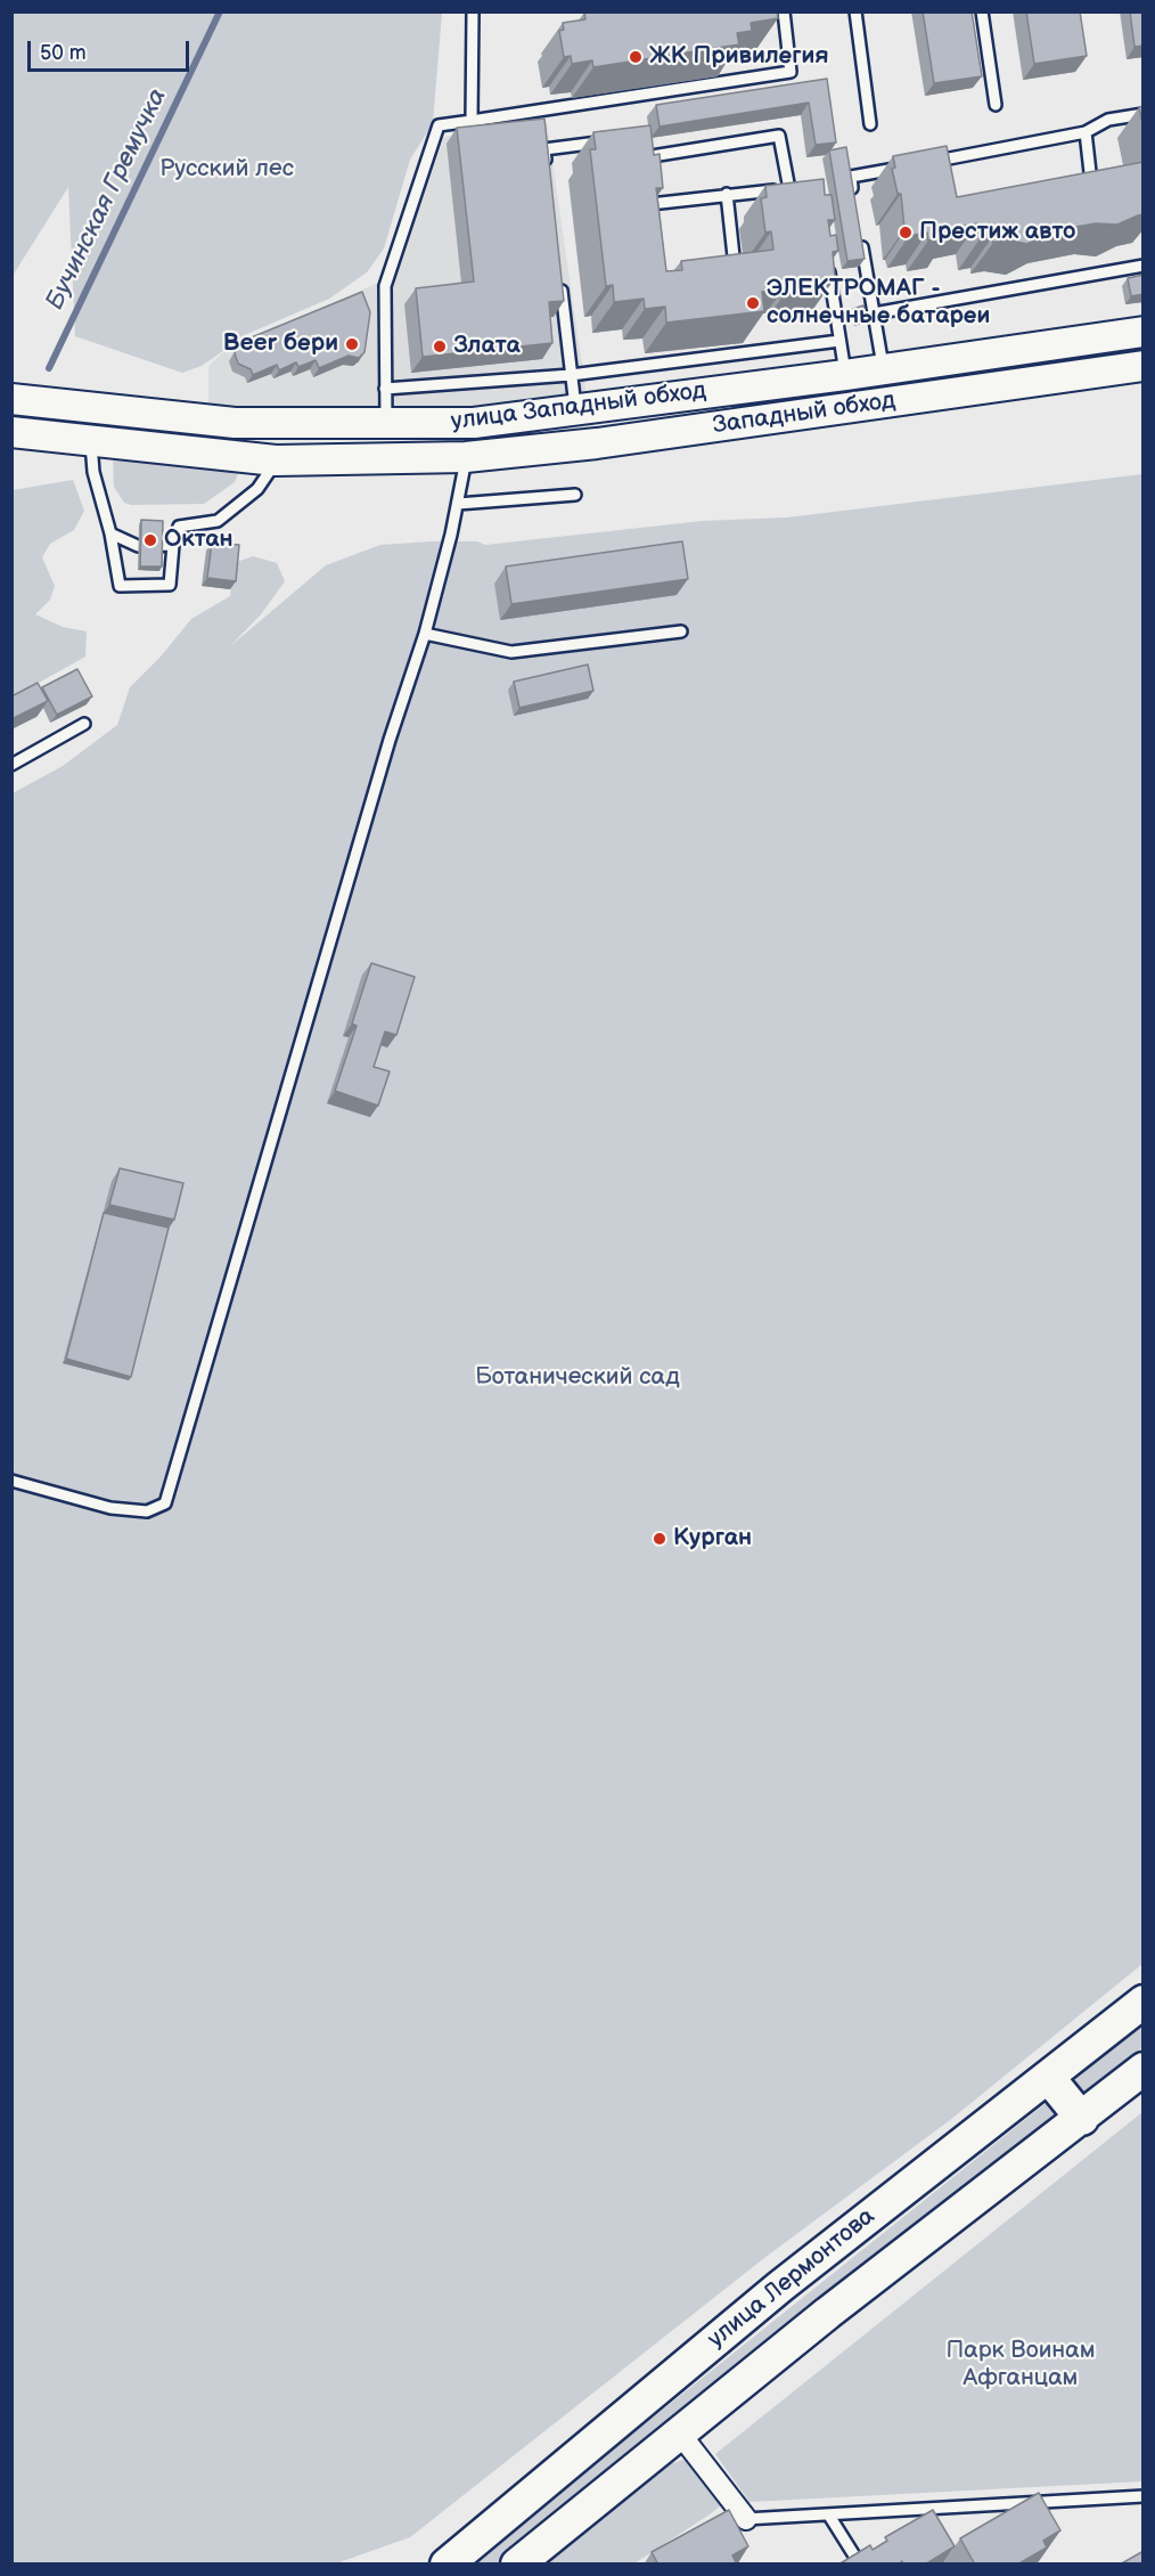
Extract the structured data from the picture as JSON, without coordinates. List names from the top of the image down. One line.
{"streets":{"main road":["улица Западный обход","Западный обход","улица Лермонтова"]},"crossings":[["улица Западный обход","Западный обход"]],"water":["Бучинская Гремучка"],"parks":["Русский лес","Ботанический сад","Парк Воинам Афганцам"],"places":["ЖК Привилегия","Престиж авто","ЭЛЕКТРОМАГ - солнечные батареи","Beer бери","Злата","Октан","Курган"],"scale_bar":"50 m"}
